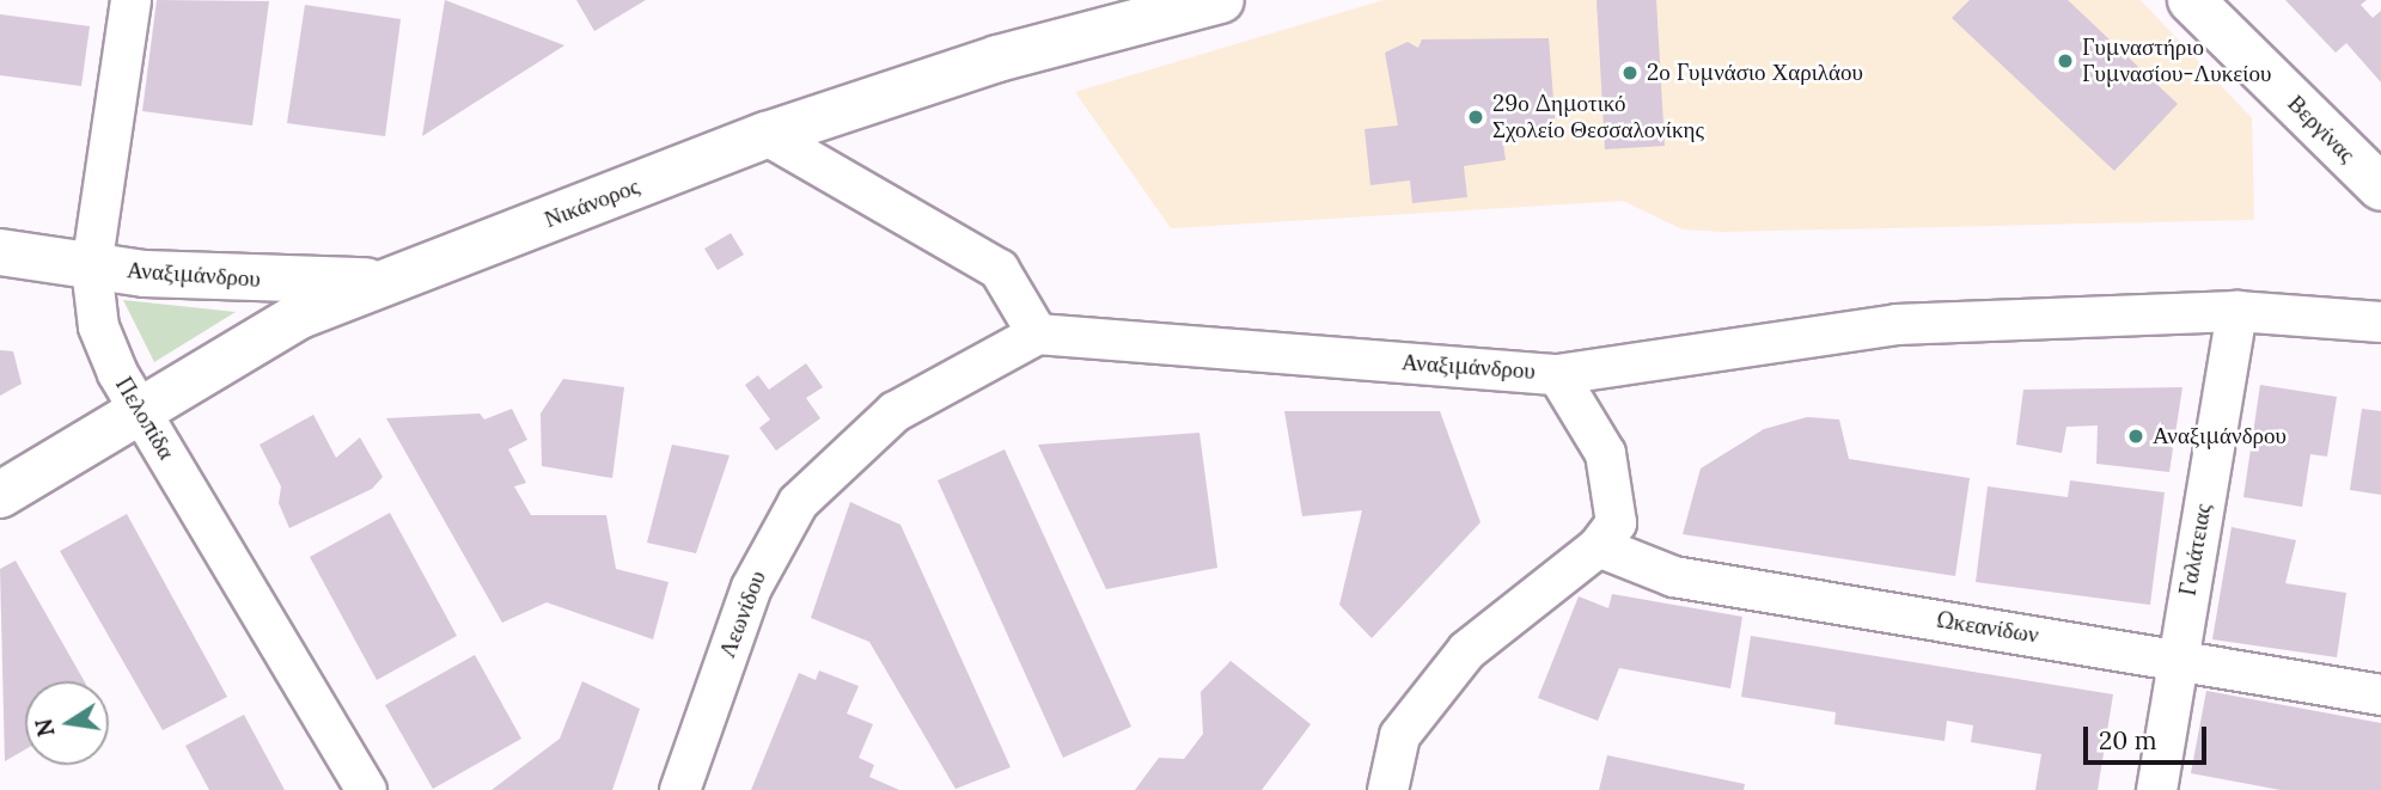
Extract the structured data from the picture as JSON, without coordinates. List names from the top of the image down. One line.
{"streets":{"street":["Βεργίνας","Νικάνορος","Αναξιμάνδρου","Πελοπίδα","Γαλάτειας","Λεωνίδου","Ωκεανίδων"]},"crossings":[["Νικάνορος","Αναξιμάνδρου"],["Νικάνορος","Πελοπίδα"],["Αναξιμάνδρου","Πελοπίδα"],["Αναξιμάνδρου","Γαλάτειας"],["Αναξιμάνδρου","Λεωνίδου"],["Γαλάτειας","Ωκεανίδων"]],"places":["Γυμναστήριο Γυμνασίου-Λυκείου","2ο Γυμνάσιο Χαριλάου","29ο Δημοτικό Σχολείο Θεσσαλονίκης","Αναξιμάνδρου"],"scale_bar":"20 m","north":"left"}
